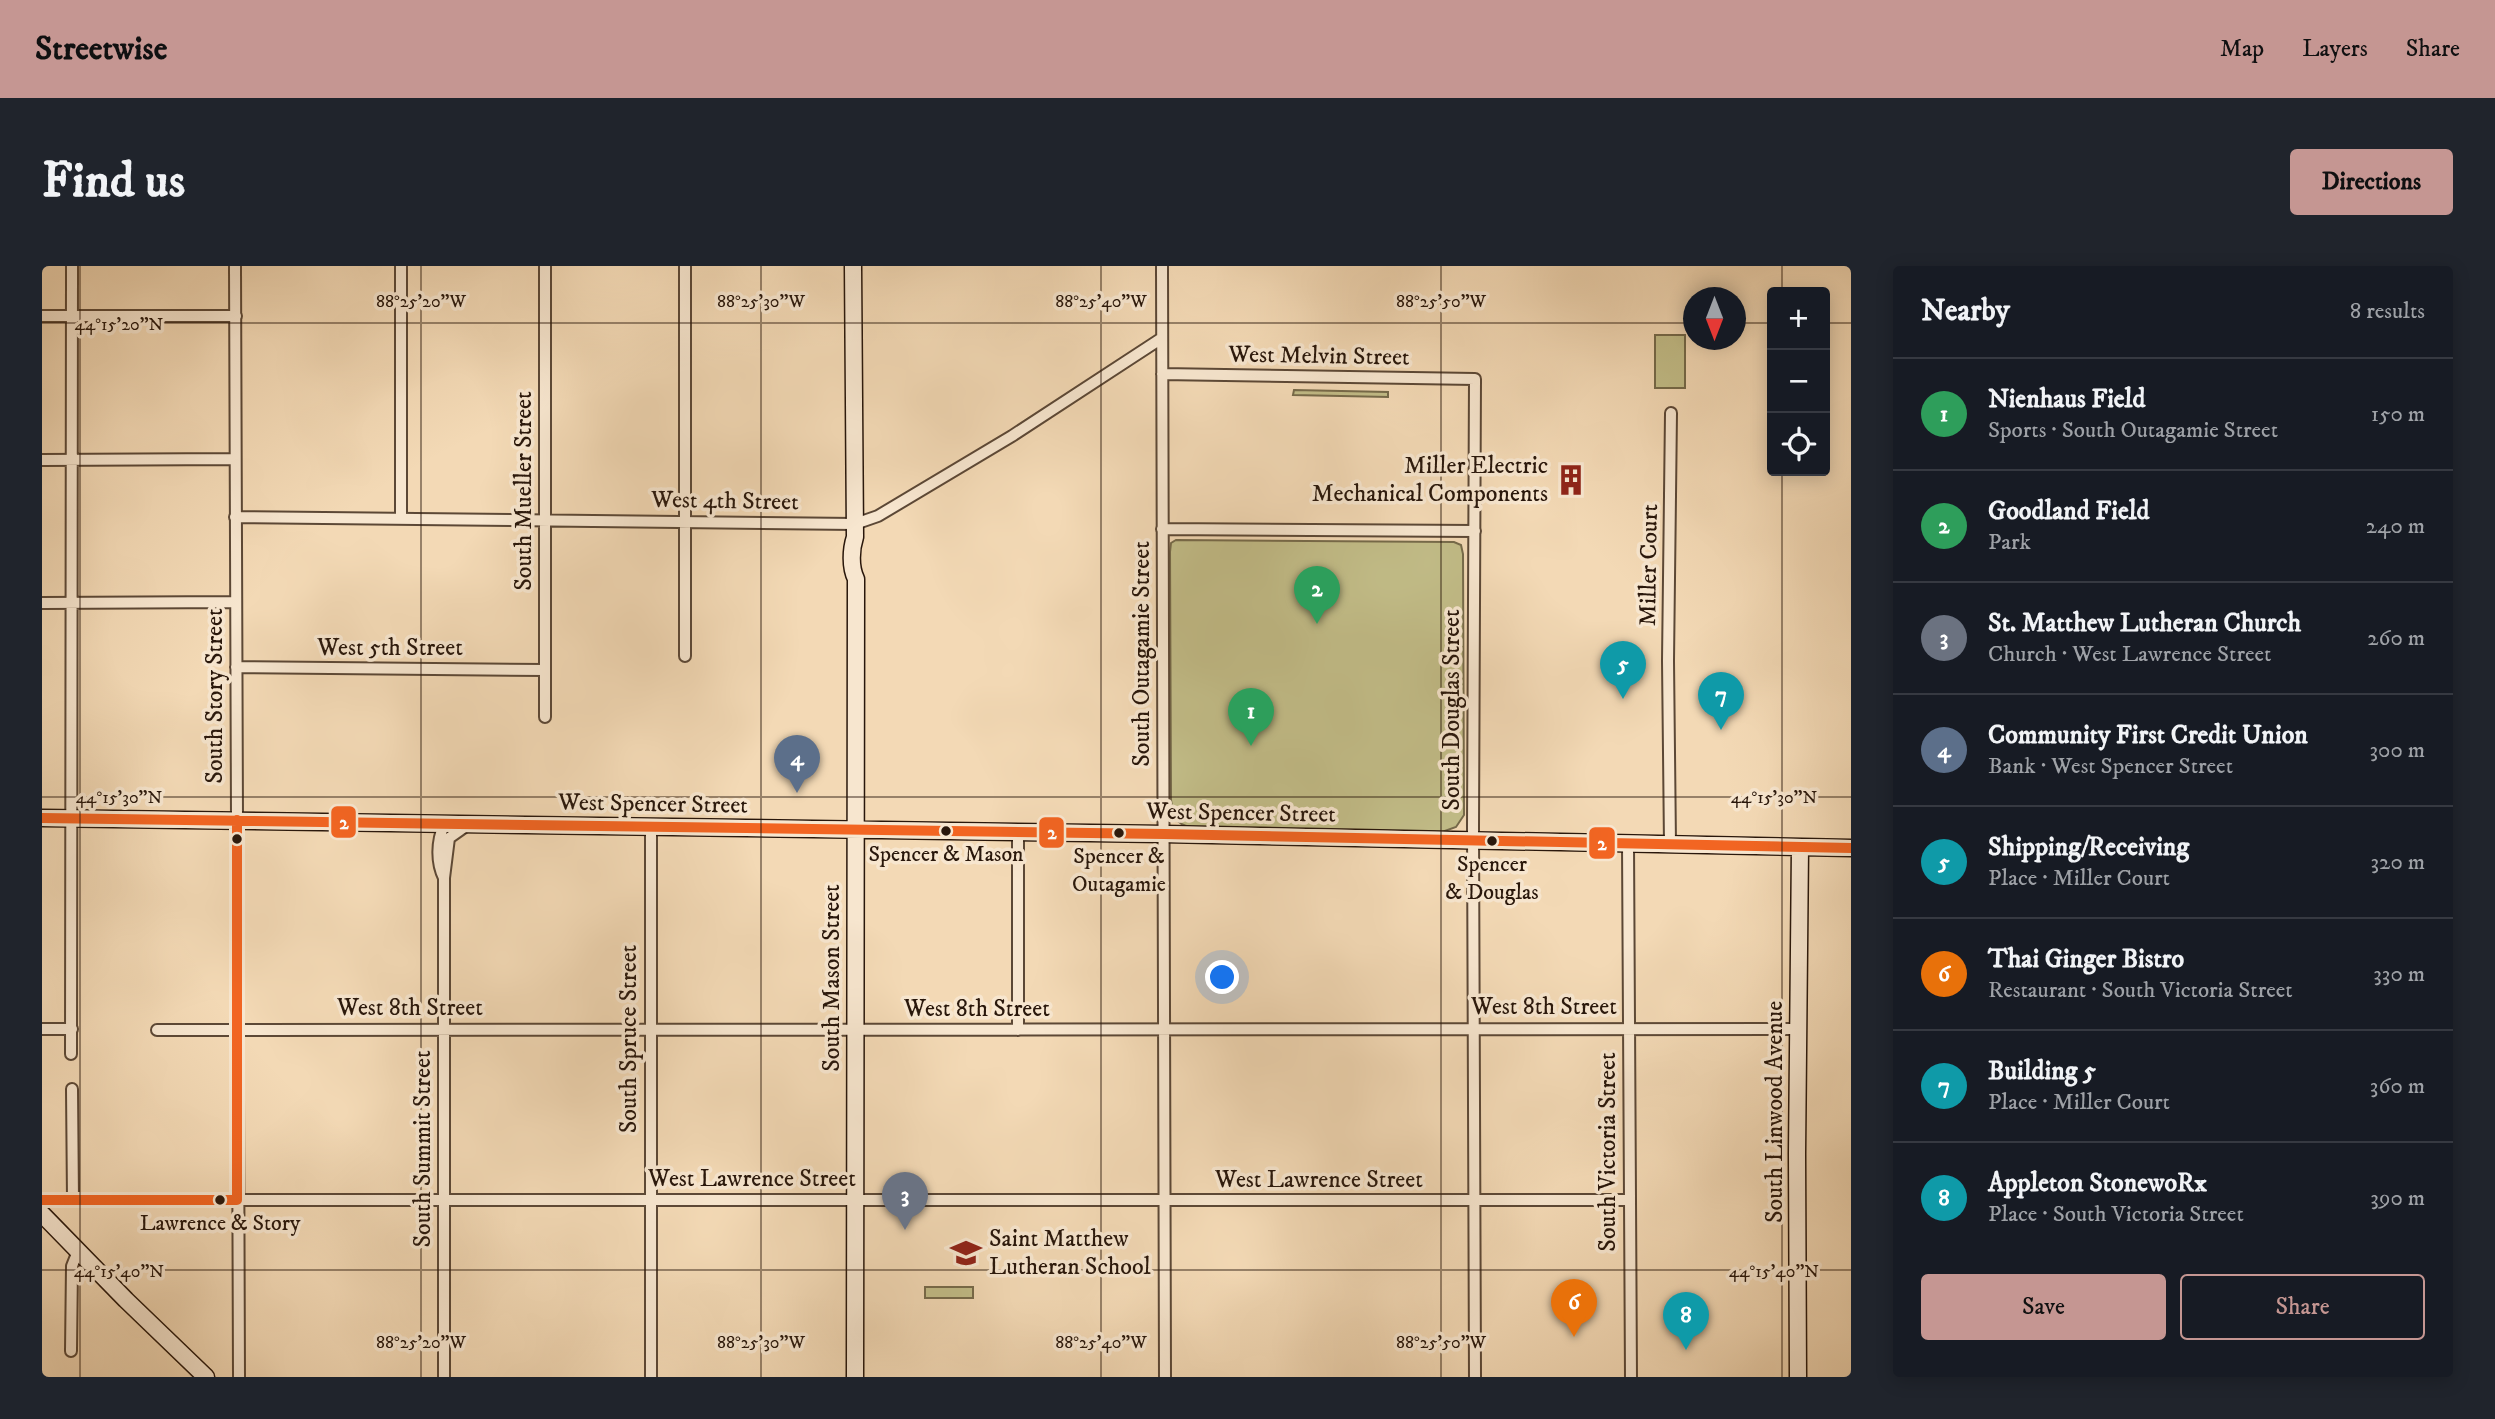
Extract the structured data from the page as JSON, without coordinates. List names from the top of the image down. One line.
{"streets":{"street":["West Melvin Street","South Mueller Street","West 4th Street","Miller Court","West 5th Street","South Outagamie Street","South Story Street","South Douglas Street","West Spencer Street","South Mason Street","West 8th Street","South Spruce Street","South Linwood Avenue","South Summit Street","South Victoria Street","West Lawrence Street"]},"crossings":[["West Melvin Street","South Outagamie Street"],["West Melvin Street","South Douglas Street"],["South Mueller Street","West 4th Street"],["South Mueller Street","West 5th Street"],["West 4th Street","South Outagamie Street"],["West 4th Street","South Story Street"],["West 4th Street","South Mason Street"],["Miller Court","West Spencer Street"],["West 5th Street","South Story Street"],["South Outagamie Street","West Spencer Street"],["South Outagamie Street","West 8th Street"],["South Outagamie Street","West Lawrence Street"],["South Story Street","West Spencer Street"],["South Story Street","West 8th Street"],["South Story Street","West Lawrence Street"],["South Douglas Street","West Spencer Street"],["South Douglas Street","West 8th Street"],["South Douglas Street","West Lawrence Street"],["West Spencer Street","South Mason Street"],["West Spencer Street","South Spruce Street"],["West Spencer Street","South Linwood Avenue"],["West Spencer Street","South Summit Street"],["West Spencer Street","South Victoria Street"],["South Mason Street","West 8th Street"],["South Mason Street","West Lawrence Street"],["West 8th Street","South Spruce Street"],["West 8th Street","South Linwood Avenue"],["West 8th Street","South Summit Street"],["West 8th Street","South Victoria Street"],["South Spruce Street","West Lawrence Street"],["South Summit Street","West Lawrence Street"],["South Victoria Street","West Lawrence Street"]],"places":{"building":["Miller Electric Mechanical Components"],"other":["Spencer & Mason","Spencer & Outagamie","Spencer & Douglas","Lawrence & Story"],"school or university":["Saint Matthew Lutheran School"]},"lines":["transit line 2"],"north":"bottom","page":{"header":"Streetwise","nav":["Map","Layers","Share"],"buttons":["Directions",["Save","Share"]],"title":"Find us","heading":["Nearby","8 results"],"map_buttons":["+","−"],"list":[{"mark":"1","name":"Nienhaus Field","note":"Sports · South Outagamie Street","value":"150 m"},{"mark":"2","name":"Goodland Field","note":"Park","value":"240 m"},{"mark":"3","name":"St. Matthew Lutheran Church","note":"Church · West Lawrence Street","value":"260 m"},{"mark":"4","name":"Community First Credit Union","note":"Bank · West Spencer Street","value":"300 m"},{"mark":"5","name":"Shipping/Receiving","note":"Place · Miller Court","value":"320 m"},{"mark":"6","name":"Thai Ginger Bistro","note":"Restaurant · South Victoria Street","value":"330 m"},{"mark":"7","name":"Building 5","note":"Place · Miller Court","value":"360 m"},{"mark":"8","name":"Appleton StonewoRx","note":"Place · South Victoria Street","value":"390 m"}],"pins":["2","5","7","1","4","3","6","8"]},"coordinates":["88°25'20\"W","88°25'30\"W","88°25'40\"W","88°25'50\"W","44°15'20\"N","44°15'30\"N","44°15'40\"N"]}
